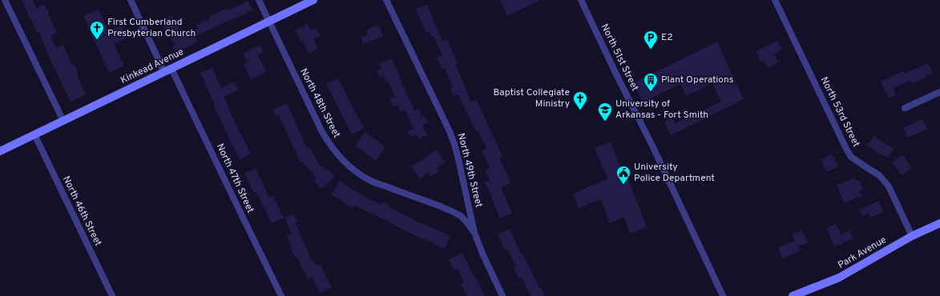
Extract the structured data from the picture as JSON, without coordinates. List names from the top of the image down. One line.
{"streets":{"street":["North 51st Street","Kinkead Avenue","North 48th Street","North 53rd Street","North 49th Street","North 47th Street","North 46th Street","Park Avenue"]},"crossings":[["Kinkead Avenue","North 48th Street"],["Kinkead Avenue","North 47th Street"],["Kinkead Avenue","North 46th Street"],["North 48th Street","North 49th Street"],["North 53rd Street","Park Avenue"]],"places":{"church":["First Cumberland Presbyterian Church","Baptist Collegiate Ministry"],"parking":["E2"],"building":["Plant Operations"],"school or university":["University of Arkansas - Fort Smith"],"public building":["University Police Department"]}}
